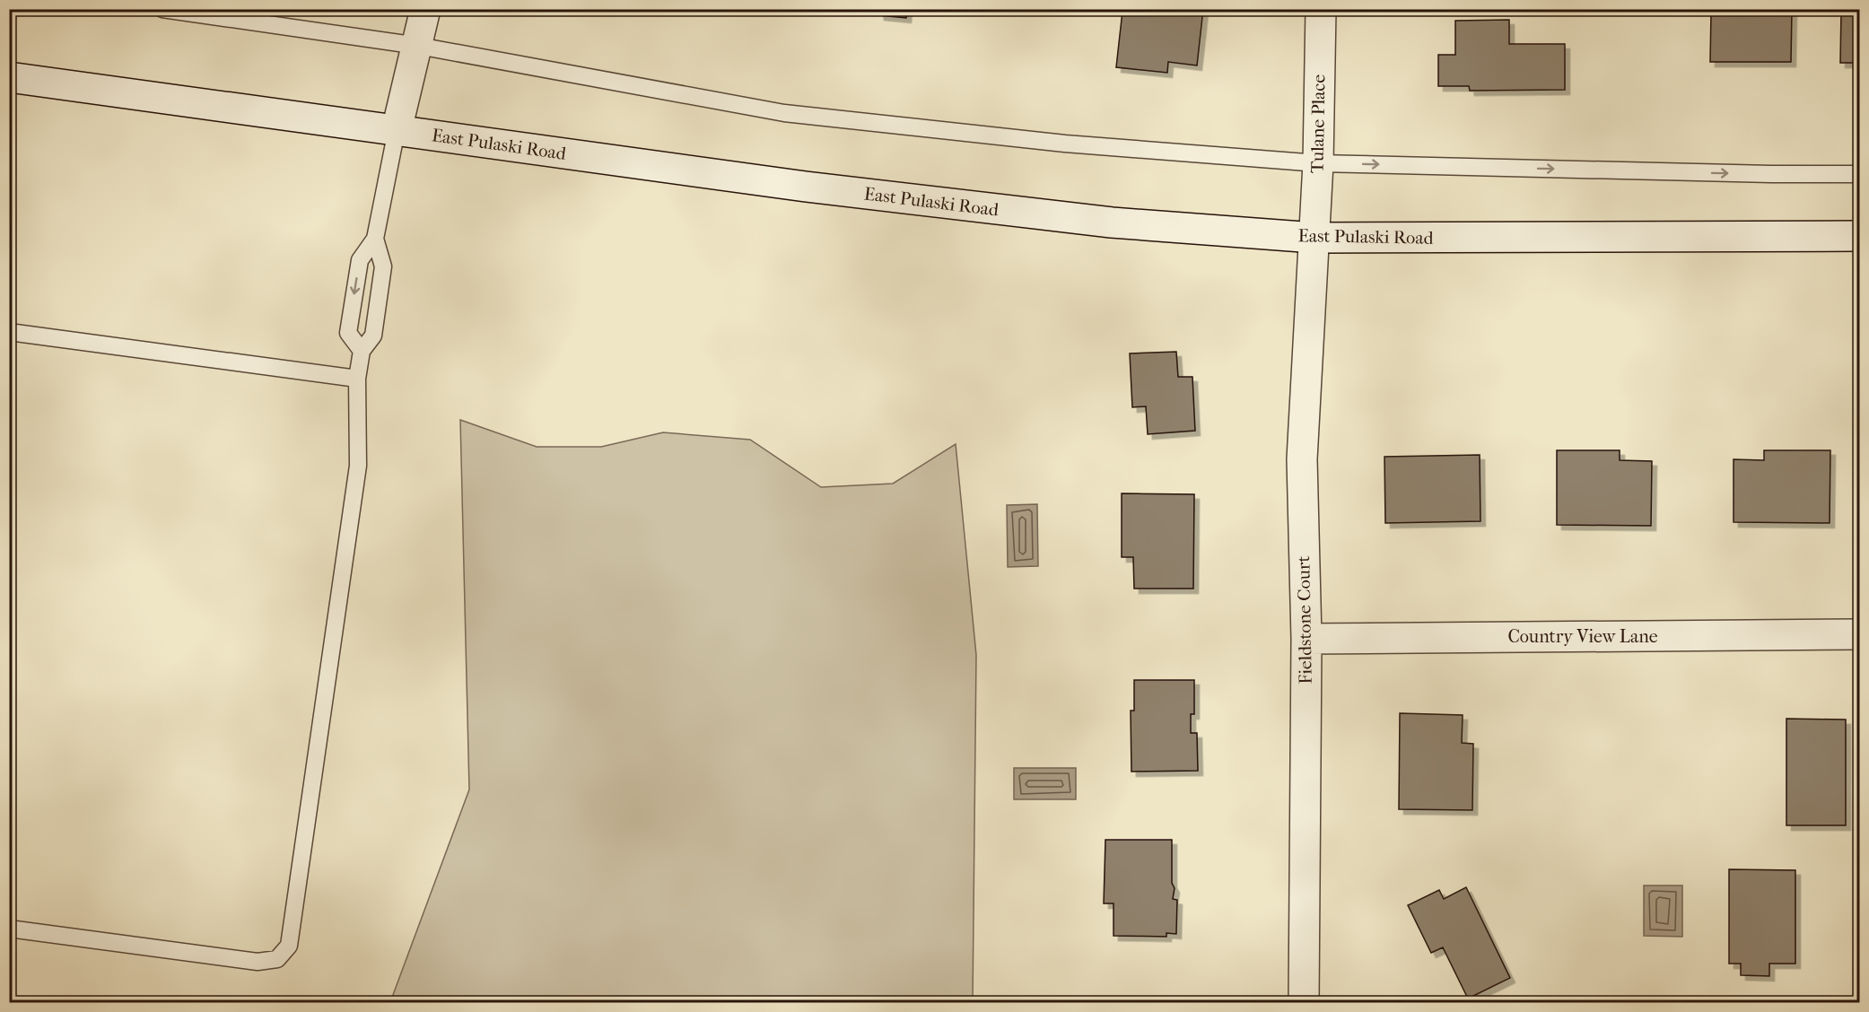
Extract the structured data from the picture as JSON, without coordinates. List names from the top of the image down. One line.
{"streets":{"main road":["Tulane Place","East Pulaski Road","Fieldstone Court","Country View Lane"]},"crossings":[["Tulane Place","East Pulaski Road"],["Tulane Place","Fieldstone Court"],["East Pulaski Road","Fieldstone Court"],["Fieldstone Court","Country View Lane"]]}
